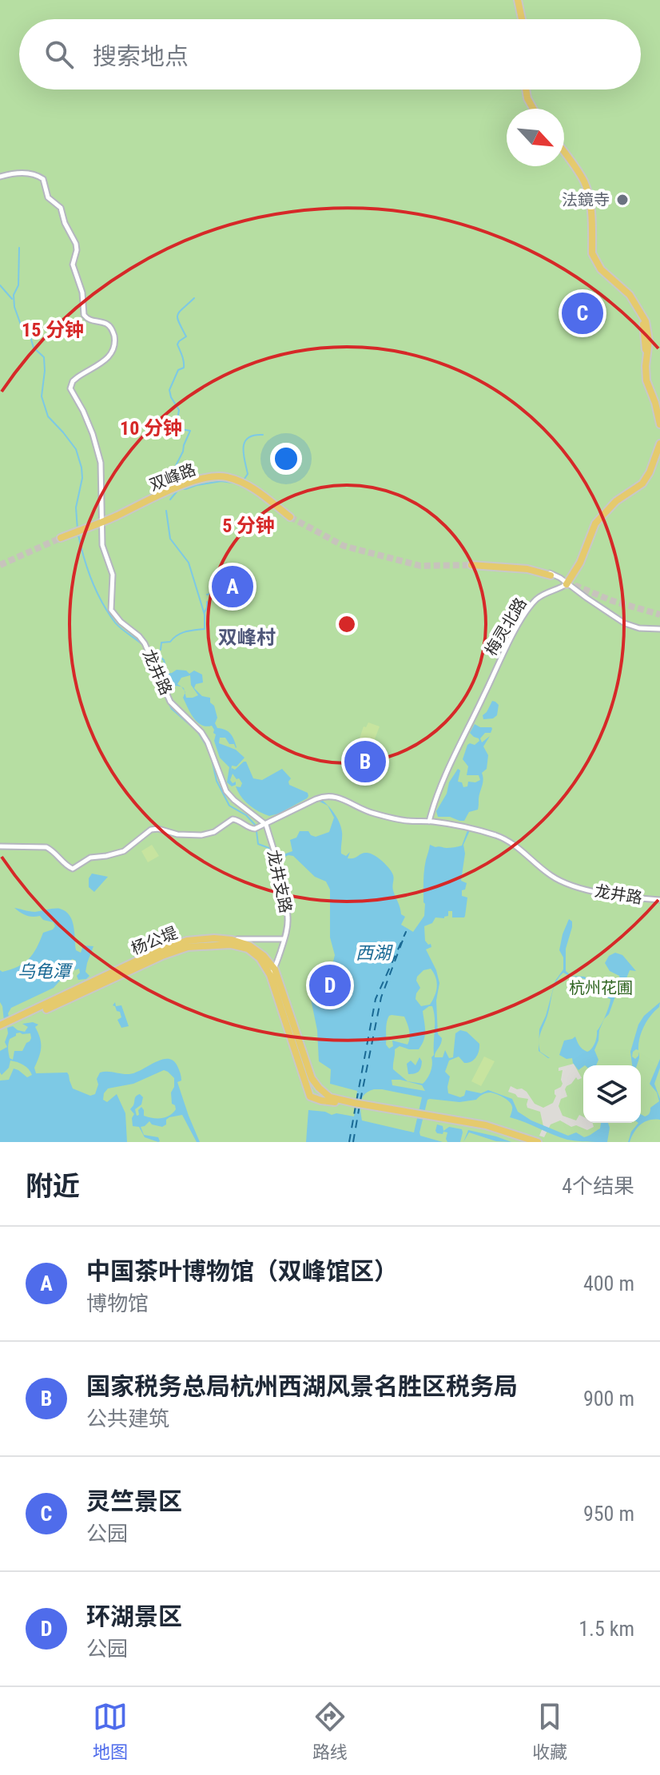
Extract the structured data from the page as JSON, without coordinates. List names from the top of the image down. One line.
{"streets":{"main road":["双峰路","杨公堤"],"street":["梅灵北路","龙井路","龙井支路"]},"crossings":[["双峰路","龙井路"],["梅灵北路","龙井路"],["龙井路","龙井支路"],["龙井支路","杨公堤"]],"districts":["双峰村"],"water":["西湖","乌龟潭"],"parks":["杭州花圃"],"places":["法鏡寺"],"north":"bottom right","page":{"search":"搜索地点","pins":["C","A","B","D"],"heading":["附近","4个结果"],"list":[{"mark":"A","name":"中国茶叶博物馆（双峰馆区）","note":"博物馆","value":"400 m"},{"mark":"B","name":"国家税务总局杭州西湖风景名胜区税务局","note":"公共建筑","value":"900 m"},{"mark":"C","name":"灵竺景区","note":"公园","value":"950 m"},{"mark":"D","name":"环湖景区","note":"公园","value":"1.5 km"}],"nav":["地图","路线","收藏"]},"rings":["15 分钟","10 分钟","5 分钟"]}
